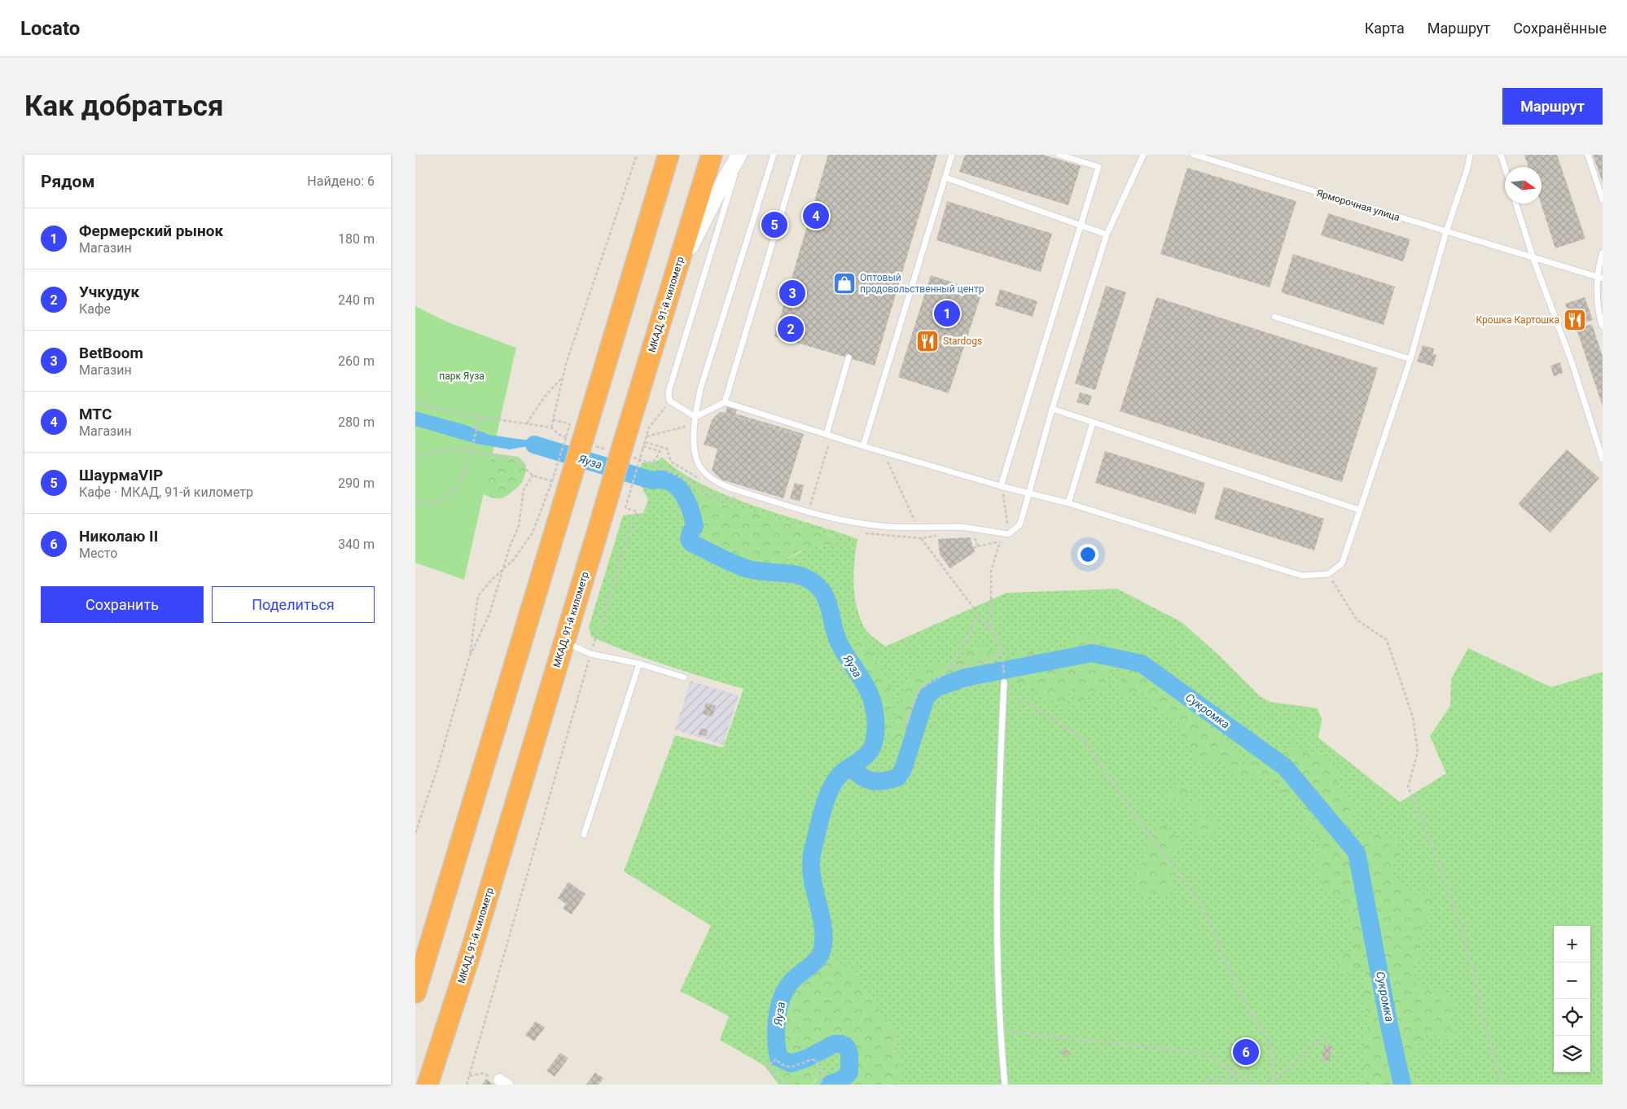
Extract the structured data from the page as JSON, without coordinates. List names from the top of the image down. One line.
{"streets":{"highway":["МКАД, 91-й километр"],"lane":["Ярморочная улица"]},"water":["Яуза","Сукромка"],"parks":["парк Яуза"],"places":{"shop":["Оптовый продовольственный центр"],"restaurant":["Крошка Картошка","Stardogs"]},"north":"right","page":{"header":"Locato","nav":["Карта","Маршрут","Сохранённые"],"buttons":["Маршрут",["Сохранить","Поделиться"]],"title":"Как добраться","heading":["Рядом","Найдено: 6"],"pins":["4","5","3","1","2","6"],"list":[{"mark":"1","name":"Фермерский рынок","note":"Магазин","value":"180 m"},{"mark":"2","name":"Учкудук","note":"Кафе","value":"240 m"},{"mark":"3","name":"BetBoom","note":"Магазин","value":"260 m"},{"mark":"4","name":"МТС","note":"Магазин","value":"280 m"},{"mark":"5","name":"ШаурмаVIP","note":"Кафе · МКАД, 91-й километр","value":"290 m"},{"mark":"6","name":"Николаю II","note":"Место","value":"340 m"}],"map_buttons":["+","−"]}}
